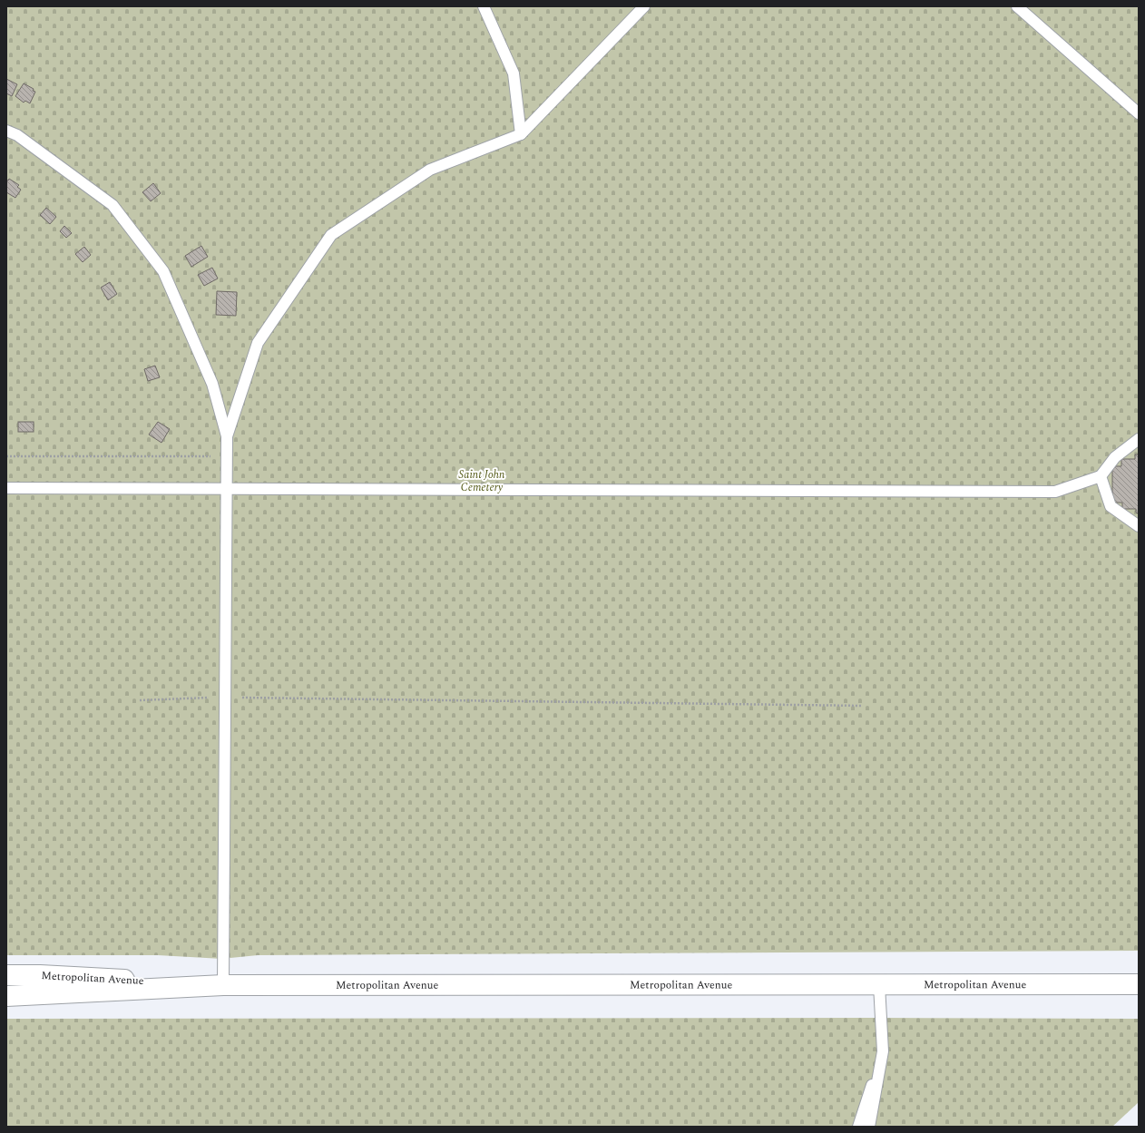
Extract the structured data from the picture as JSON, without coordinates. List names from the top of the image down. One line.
{"streets":{"main road":["Metropolitan Avenue"]},"parks":["Saint John Cemetery"]}
